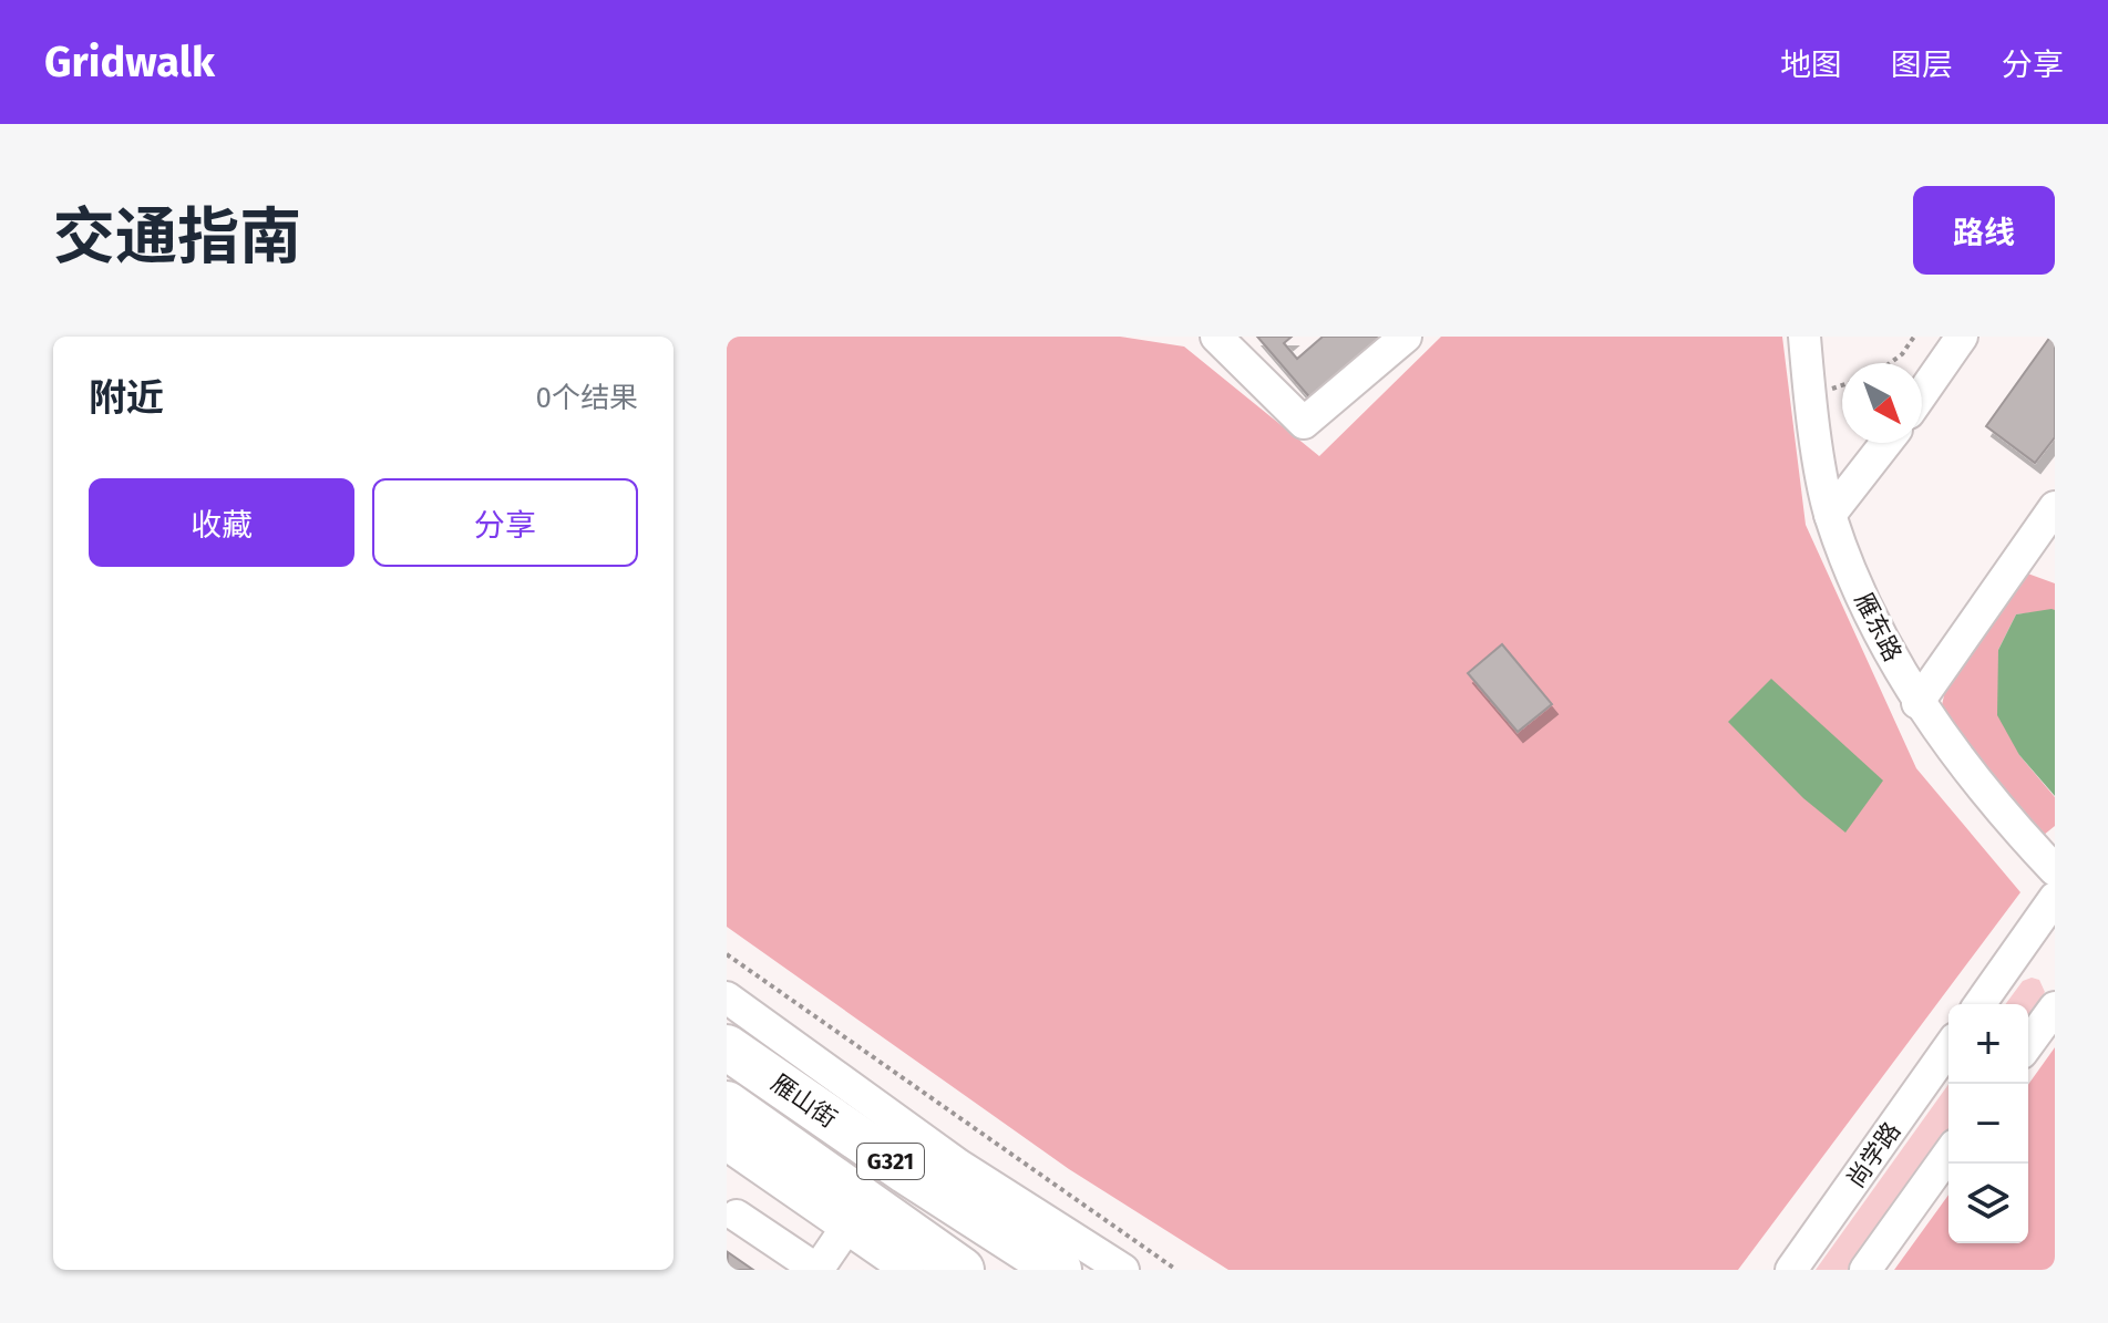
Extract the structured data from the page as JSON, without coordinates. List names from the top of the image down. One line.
{"streets":{"highway":["雁山街","G321"],"street":["雁东路","尚学路"]},"north":"bottom right","page":{"header":"Gridwalk","nav":["地图","图层","分享"],"title":"交通指南","buttons":["路线",["收藏","分享"]],"heading":["附近","0个结果"],"map_buttons":["+","−"]}}
